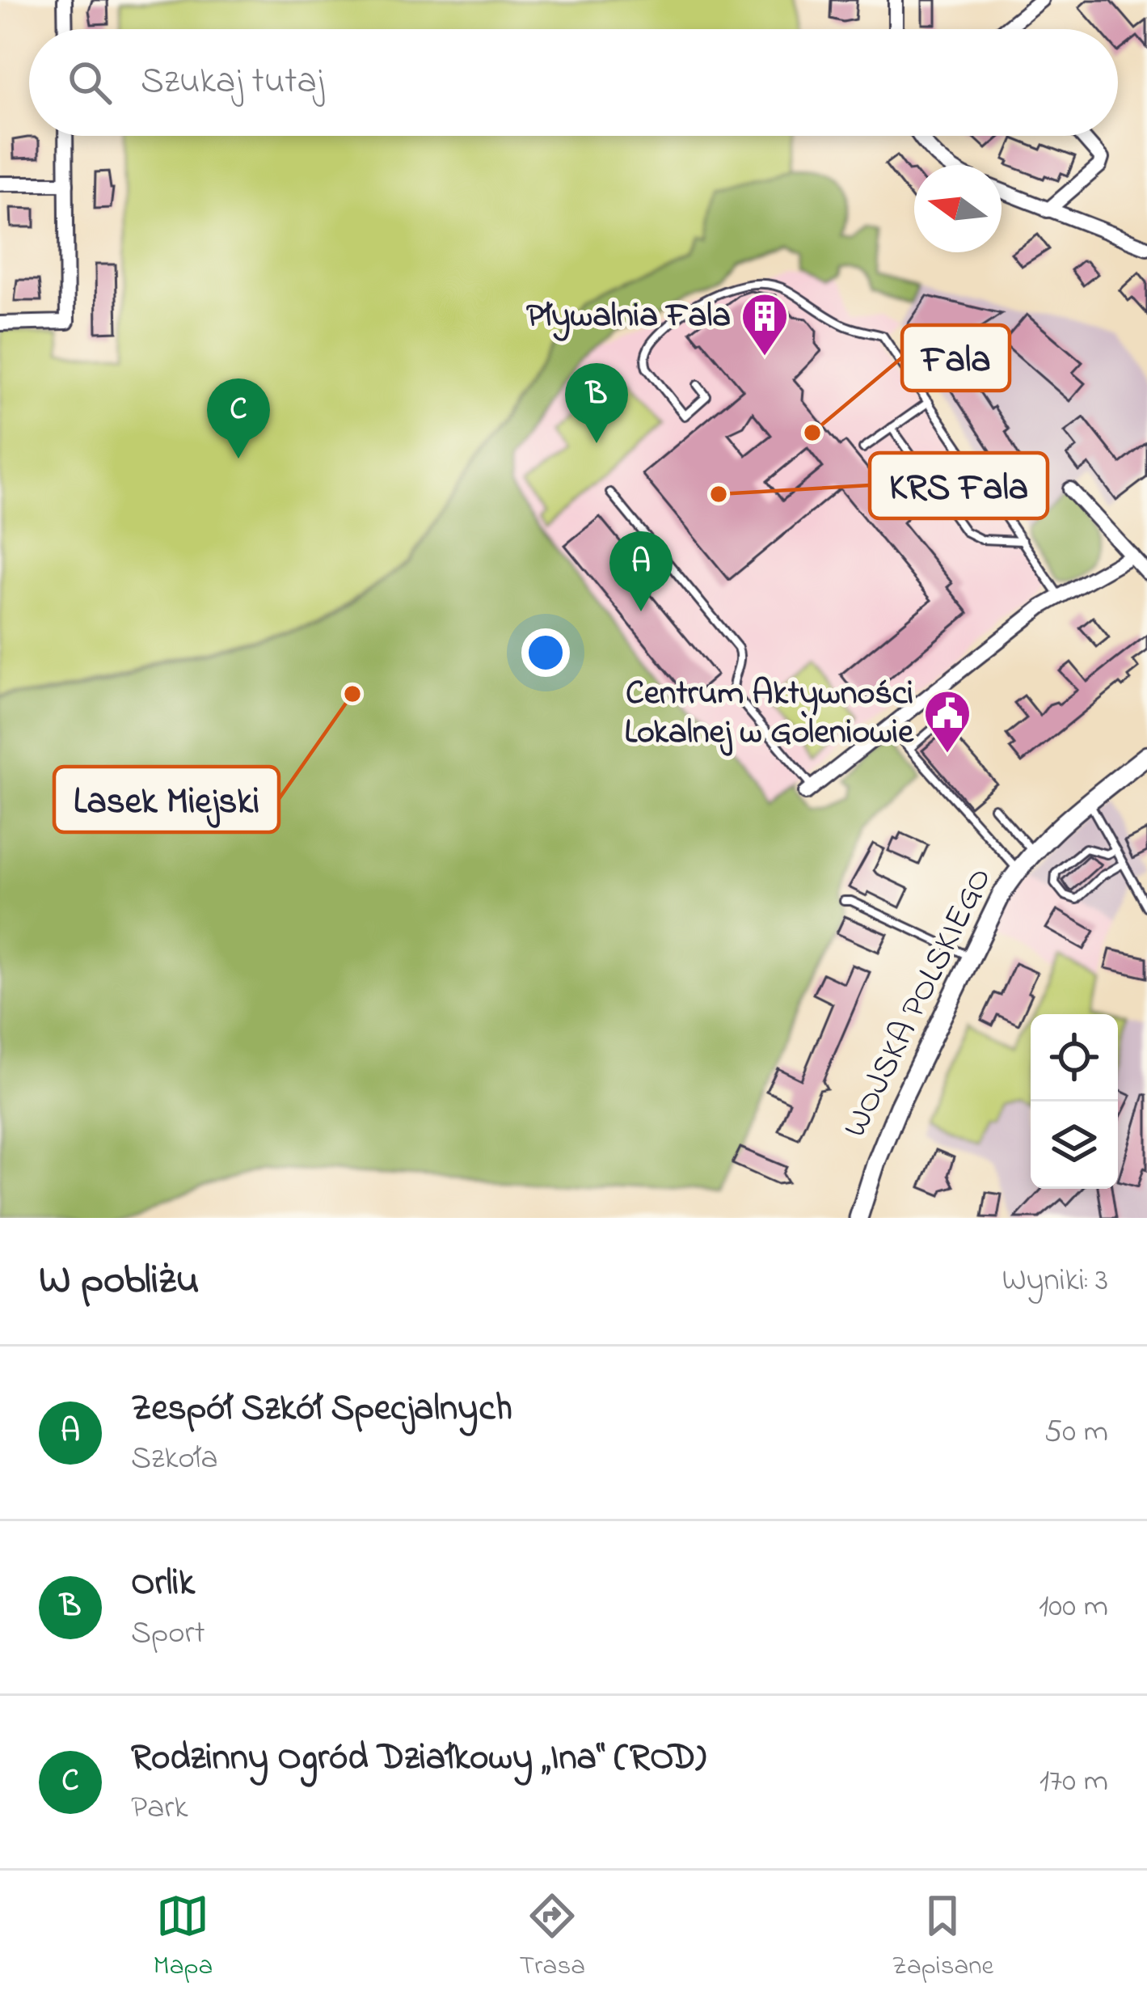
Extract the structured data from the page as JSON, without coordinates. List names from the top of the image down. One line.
{"streets":{"street":["WOJSKA POLSKIEGO"]},"places":{"building":["Pływalnia Fala"],"other":["Fala","KRS Fala","Lasek Miejski"],"public building":["Centrum Aktywności Lokalnej w Goleniowie"]},"north":"left","page":{"search":"Szukaj tutaj","pins":["B","C","A"],"heading":["W pobliżu","Wyniki: 3"],"list":[{"mark":"A","name":"Zespół Szkół Specjalnych","note":"Szkoła","value":"50 m"},{"mark":"B","name":"Orlik","note":"Sport","value":"100 m"},{"mark":"C","name":"Rodzinny Ogród Działkowy „Ina“ (ROD)","note":"Park","value":"170 m"}],"nav":["Mapa","Trasa","Zapisane"]}}
